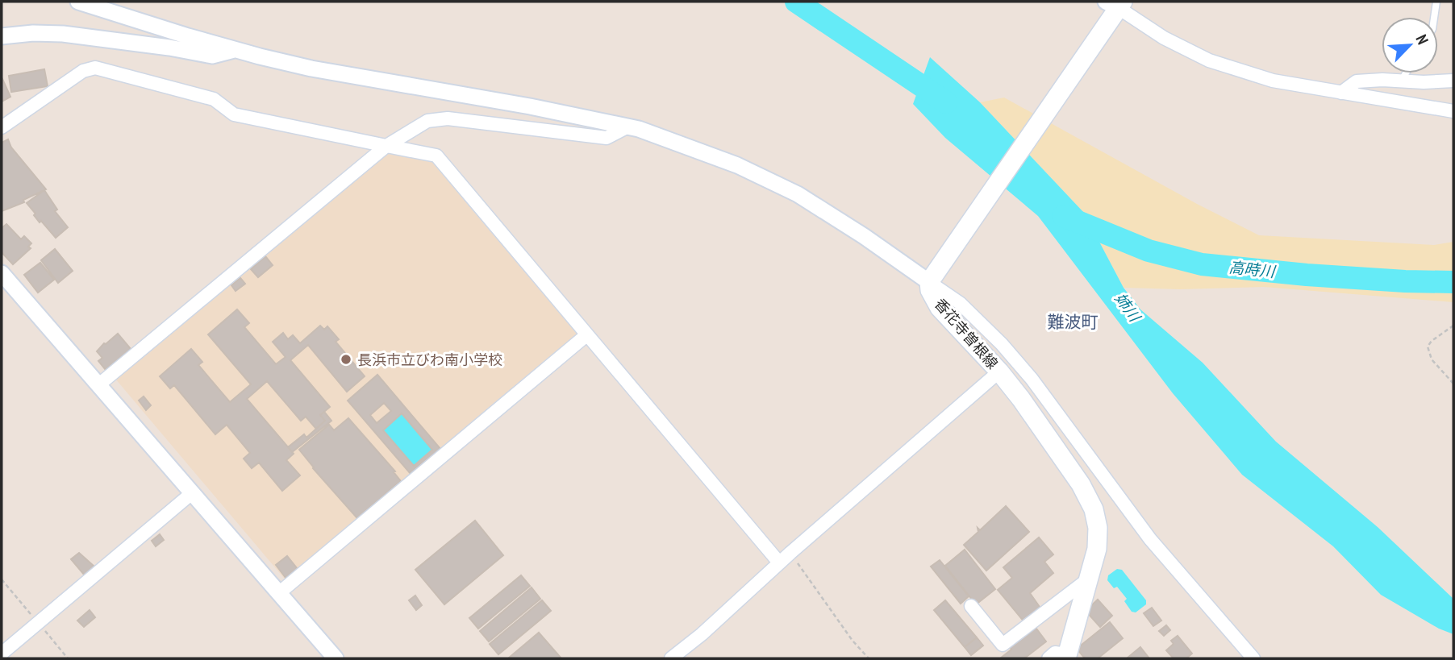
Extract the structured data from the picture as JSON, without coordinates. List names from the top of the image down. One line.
{"streets":{"main road":["香花寺曽根線"]},"districts":["難波町"],"water":["高時川","姉川"],"places":["長浜市立びわ南小学校"],"north":"top right"}
